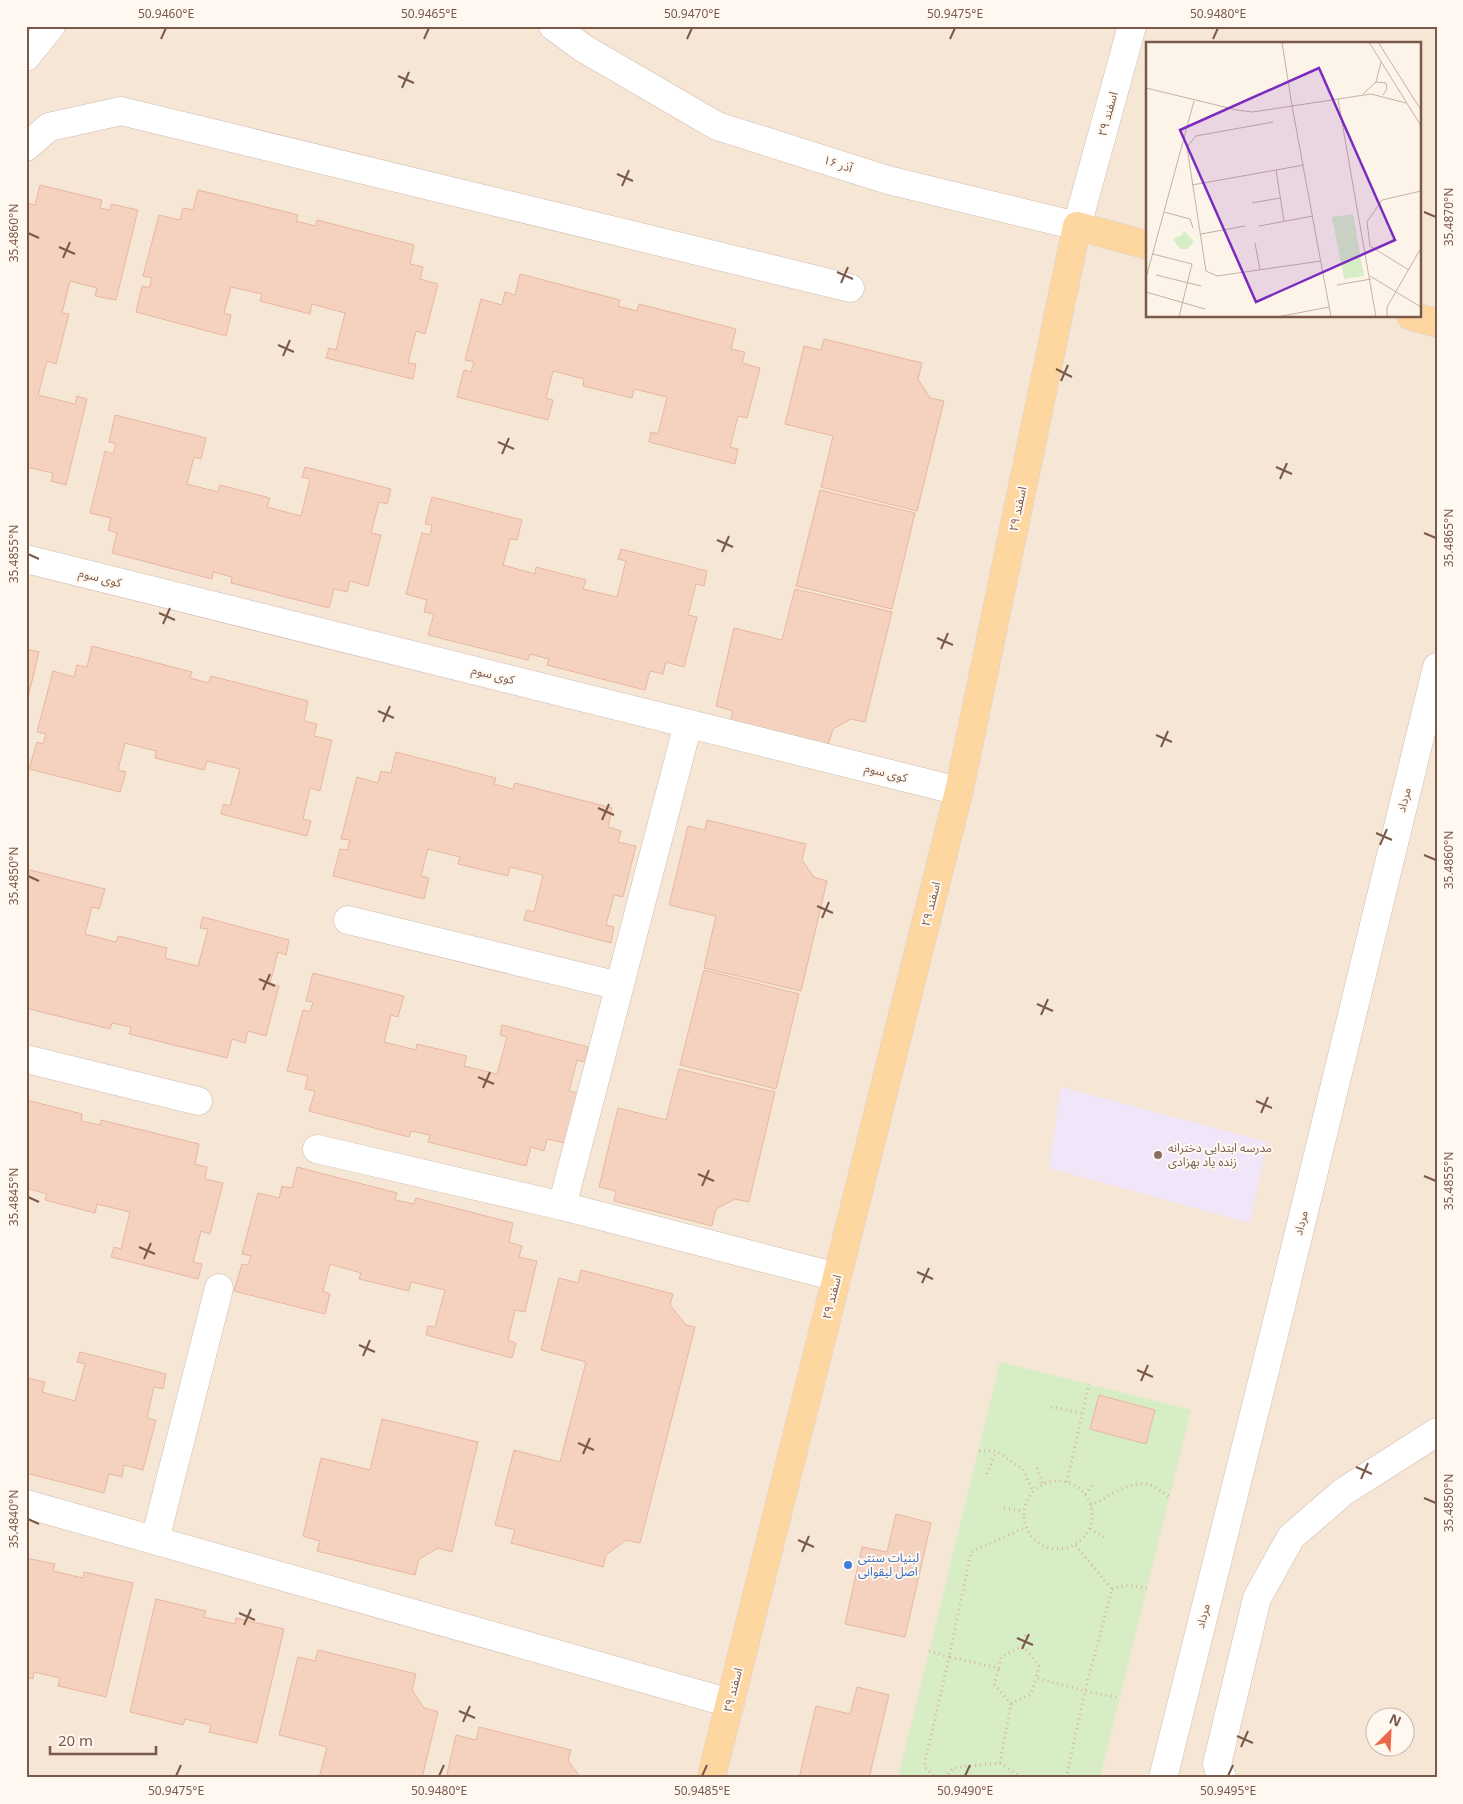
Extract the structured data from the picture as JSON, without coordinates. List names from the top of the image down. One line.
{"streets":{"main road":["۲۹ اسفند","۱۶ آذر"],"street":["کوی سوم","مرداد"]},"crossings":[["۲۹ اسفند","۱۶ آذر"],["۲۹ اسفند","کوی سوم"]],"places":["مدرسه ابتدایی دخترانه زنده یاد بهزادی","لبنیات سنتی اصل لیقوانی"],"scale_bar":"20 m","north":"top right","coordinates":["50.9460°E","50.9465°E","50.9470°E","50.9475°E","50.9480°E","35.4870°N","35.4860°N","35.4865°N","35.4855°N","35.4850°N","35.4845°N","35.4840°N","50.9485°E","50.9490°E","50.9495°E"]}
